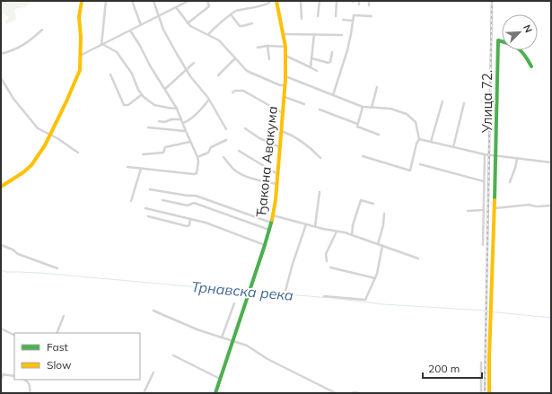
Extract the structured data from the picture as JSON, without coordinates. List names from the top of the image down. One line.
{"streets":{"street":["Улица 72.","Ђакона Авакума"]},"water":["Трнавска река"],"legend":["Fast","Slow"],"scale_bar":"200 m","north":"top right"}
